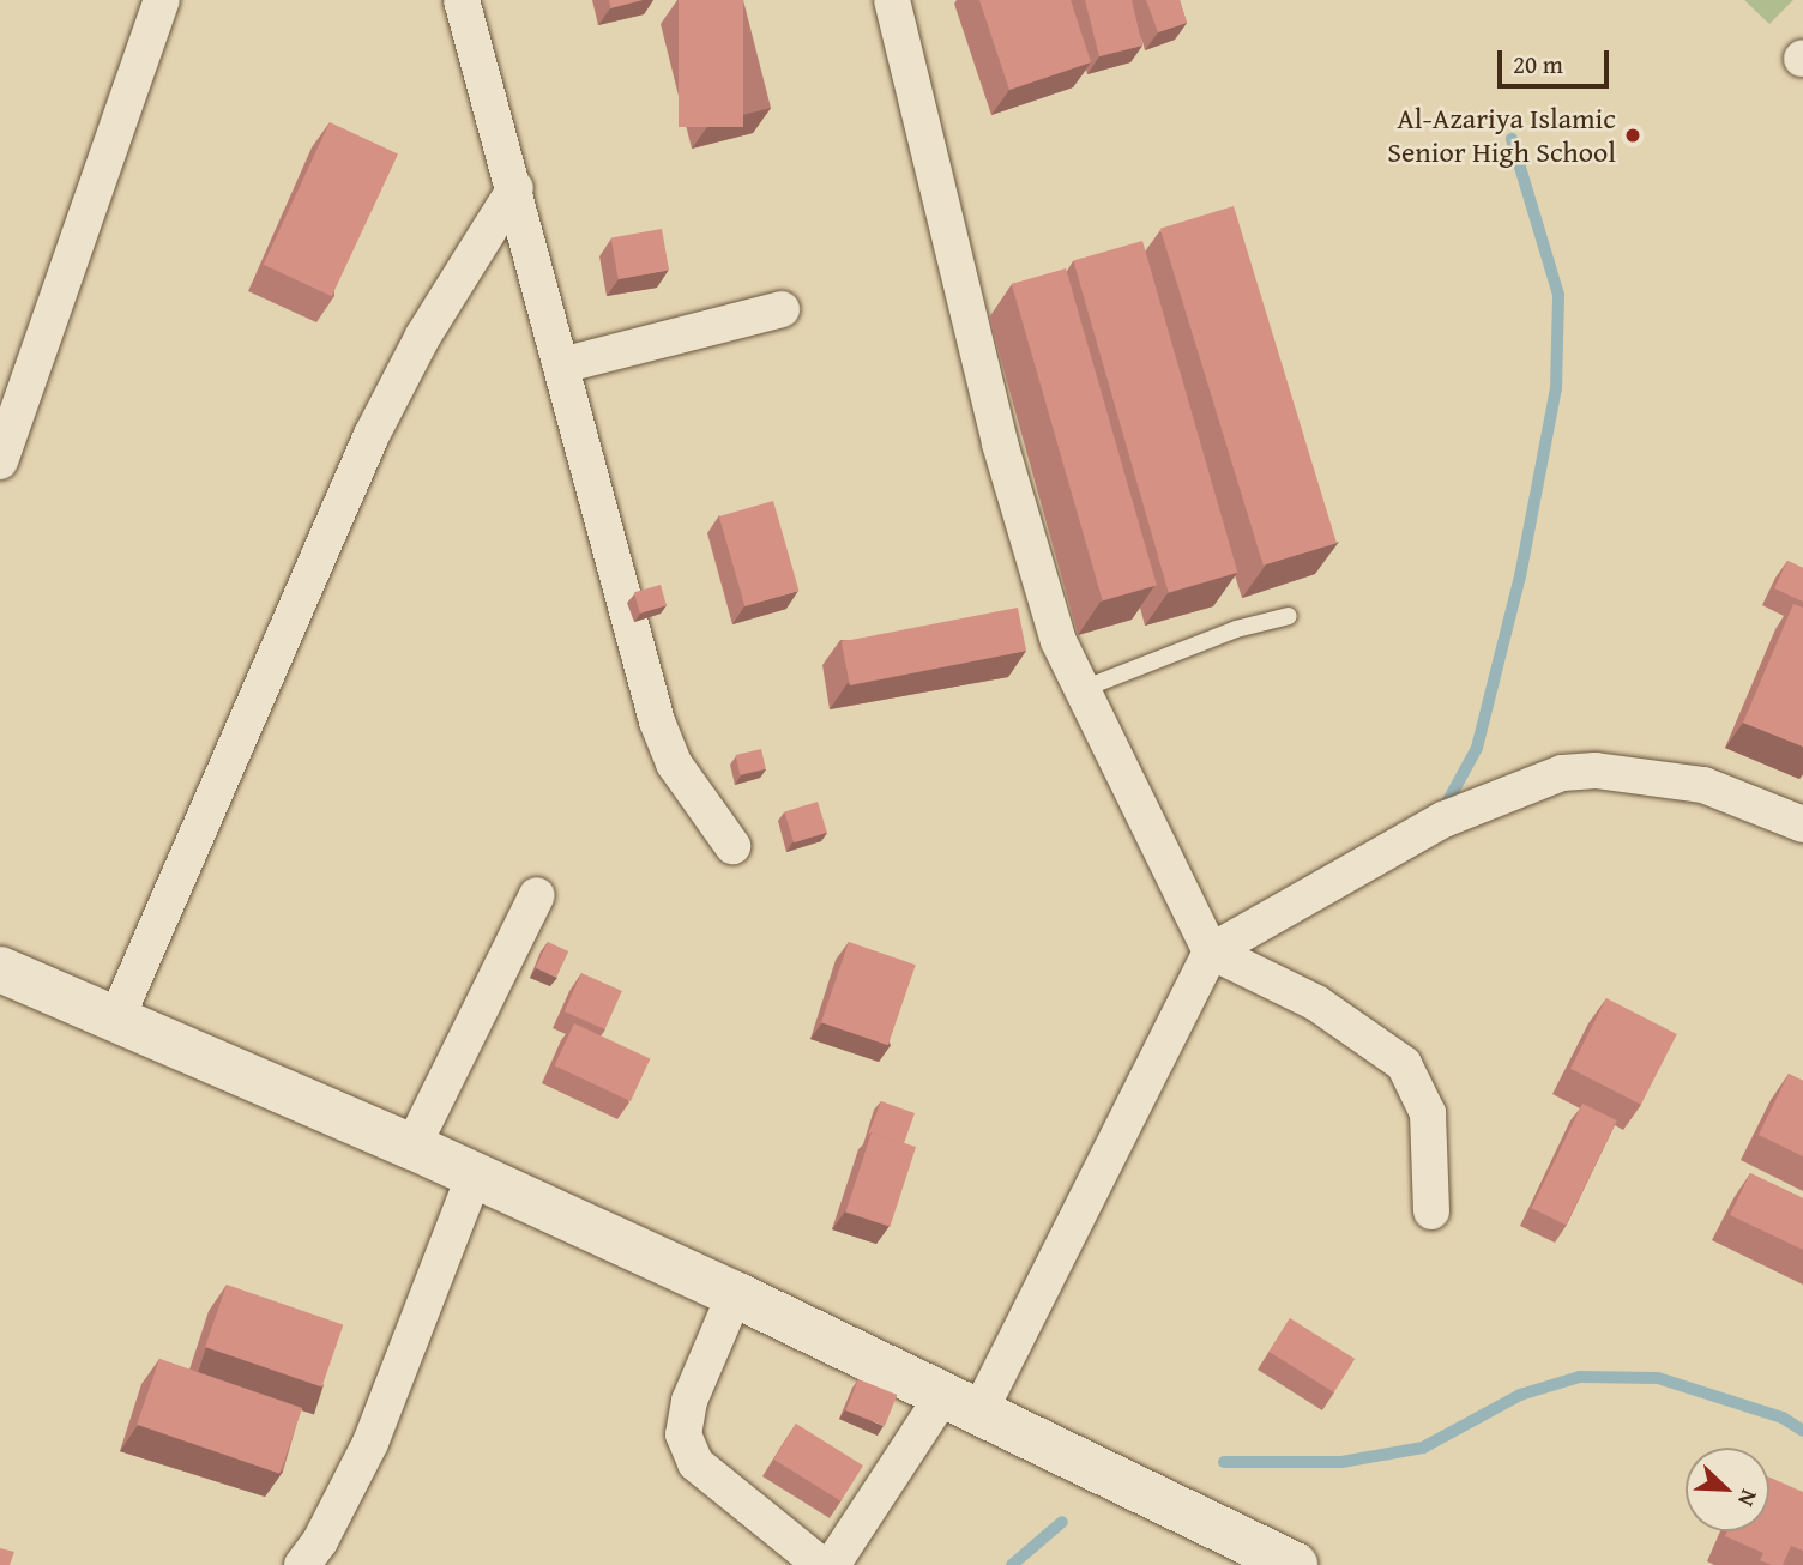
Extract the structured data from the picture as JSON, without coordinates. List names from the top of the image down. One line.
{"places":["Al-Azariya Islamic Senior High School"],"scale_bar":"20 m","north":"bottom right"}
